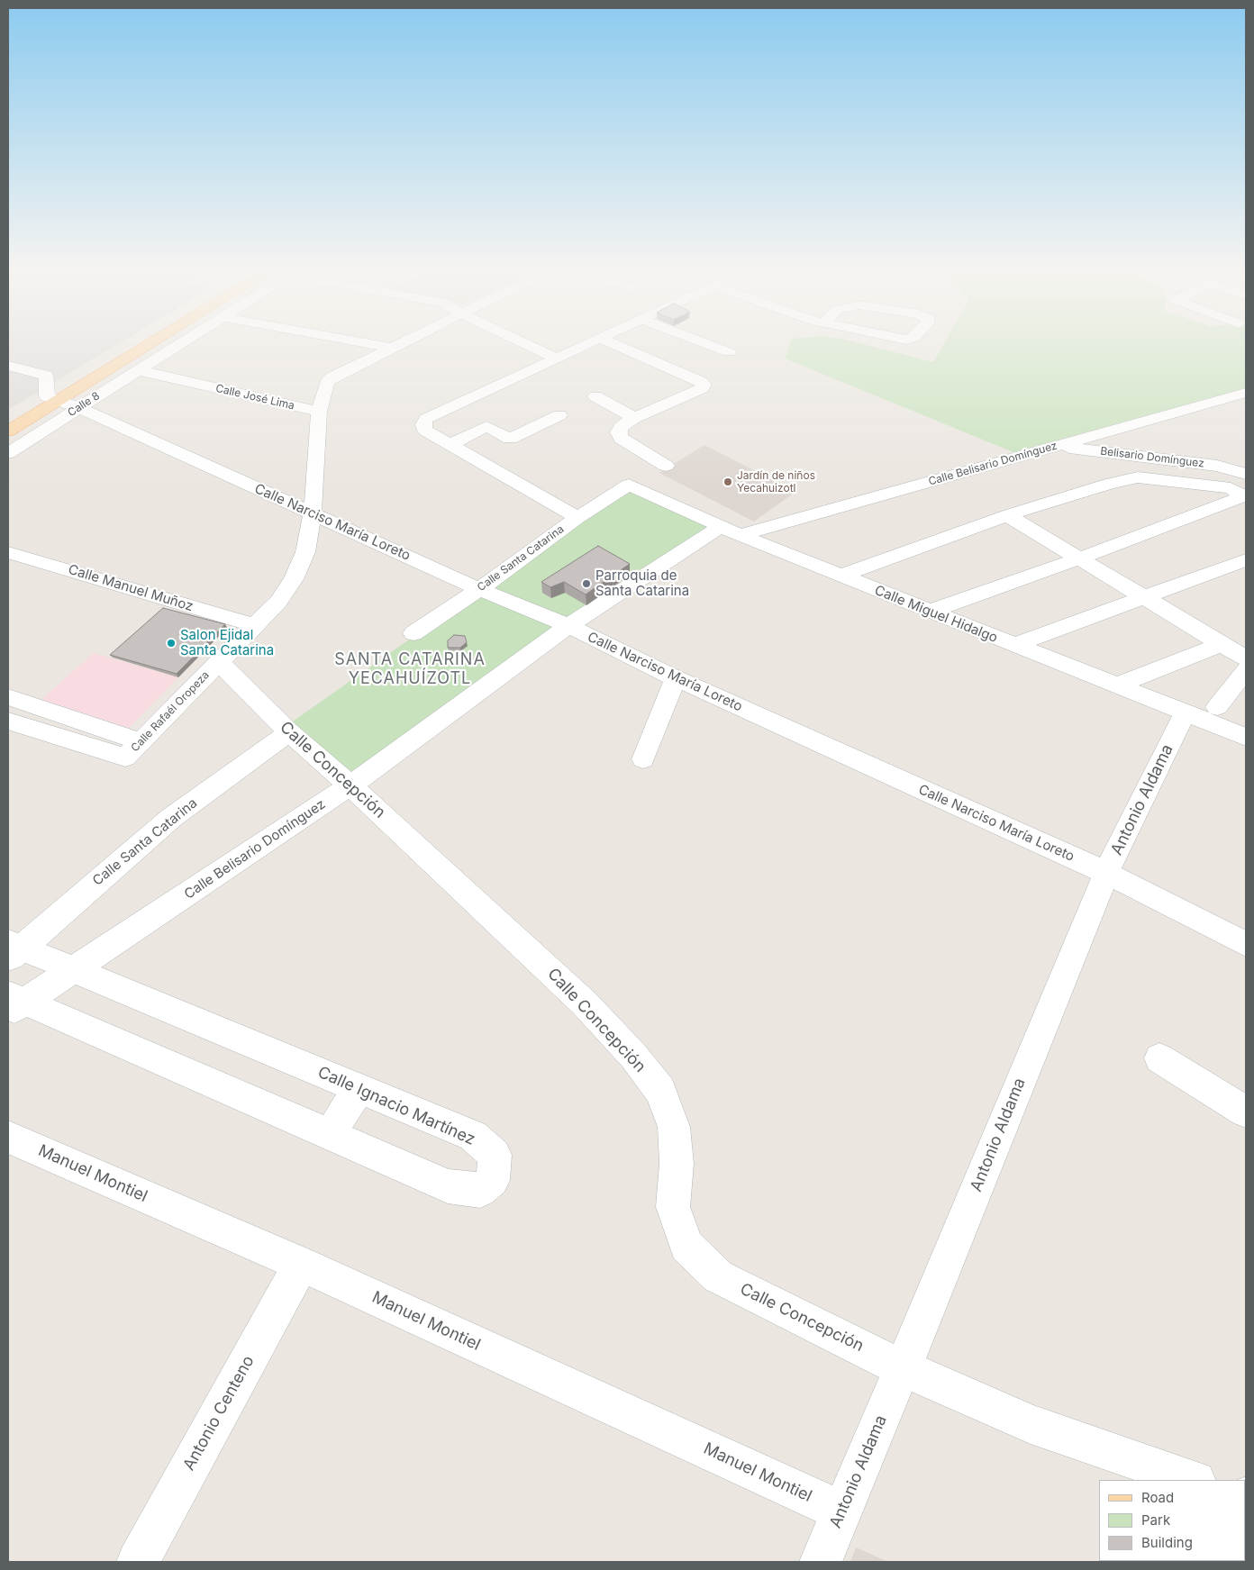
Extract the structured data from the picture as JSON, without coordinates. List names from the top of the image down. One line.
{"streets":{"street":["Calle José Lima","Calle 8","Belisario Domínguez","Calle Belisario Domínguez","Calle Narciso María Loreto","Calle Santa Catarina","Calle Manuel Muñoz","Calle Miguel Hidalgo","Calle Rafaél Oropeza","Calle Concepción","Antonio Aldama","Calle Ignacio Martínez","Manuel Montiel","Antonio Centeno"]},"crossings":[["Calle José Lima","Calle 8"],["Calle José Lima","Calle Rafaél Oropeza"],["Calle 8","Calle Narciso María Loreto"],["Belisario Domínguez","Calle Belisario Domínguez"],["Calle Belisario Domínguez","Calle Narciso María Loreto"],["Calle Belisario Domínguez","Calle Miguel Hidalgo"],["Calle Belisario Domínguez","Calle Concepción"],["Calle Belisario Domínguez","Calle Ignacio Martínez"],["Calle Narciso María Loreto","Calle Santa Catarina"],["Calle Narciso María Loreto","Calle Rafaél Oropeza"],["Calle Narciso María Loreto","Antonio Aldama"],["Calle Santa Catarina","Calle Miguel Hidalgo"],["Calle Santa Catarina","Calle Concepción"],["Calle Santa Catarina","Calle Ignacio Martínez"],["Calle Manuel Muñoz","Calle Rafaél Oropeza"],["Calle Miguel Hidalgo","Antonio Aldama"],["Calle Rafaél Oropeza","Calle Concepción"],["Calle Concepción","Antonio Aldama"],["Antonio Aldama","Manuel Montiel"],["Manuel Montiel","Antonio Centeno"]],"districts":["SANTA CATARINA YECAHUÍZOTL"],"places":["Jardín de niños Yecahuizotl","Parroquia de Santa Catarina","Salon Ejidal Santa Catarina"],"legend":["Road","Park","Building"]}
